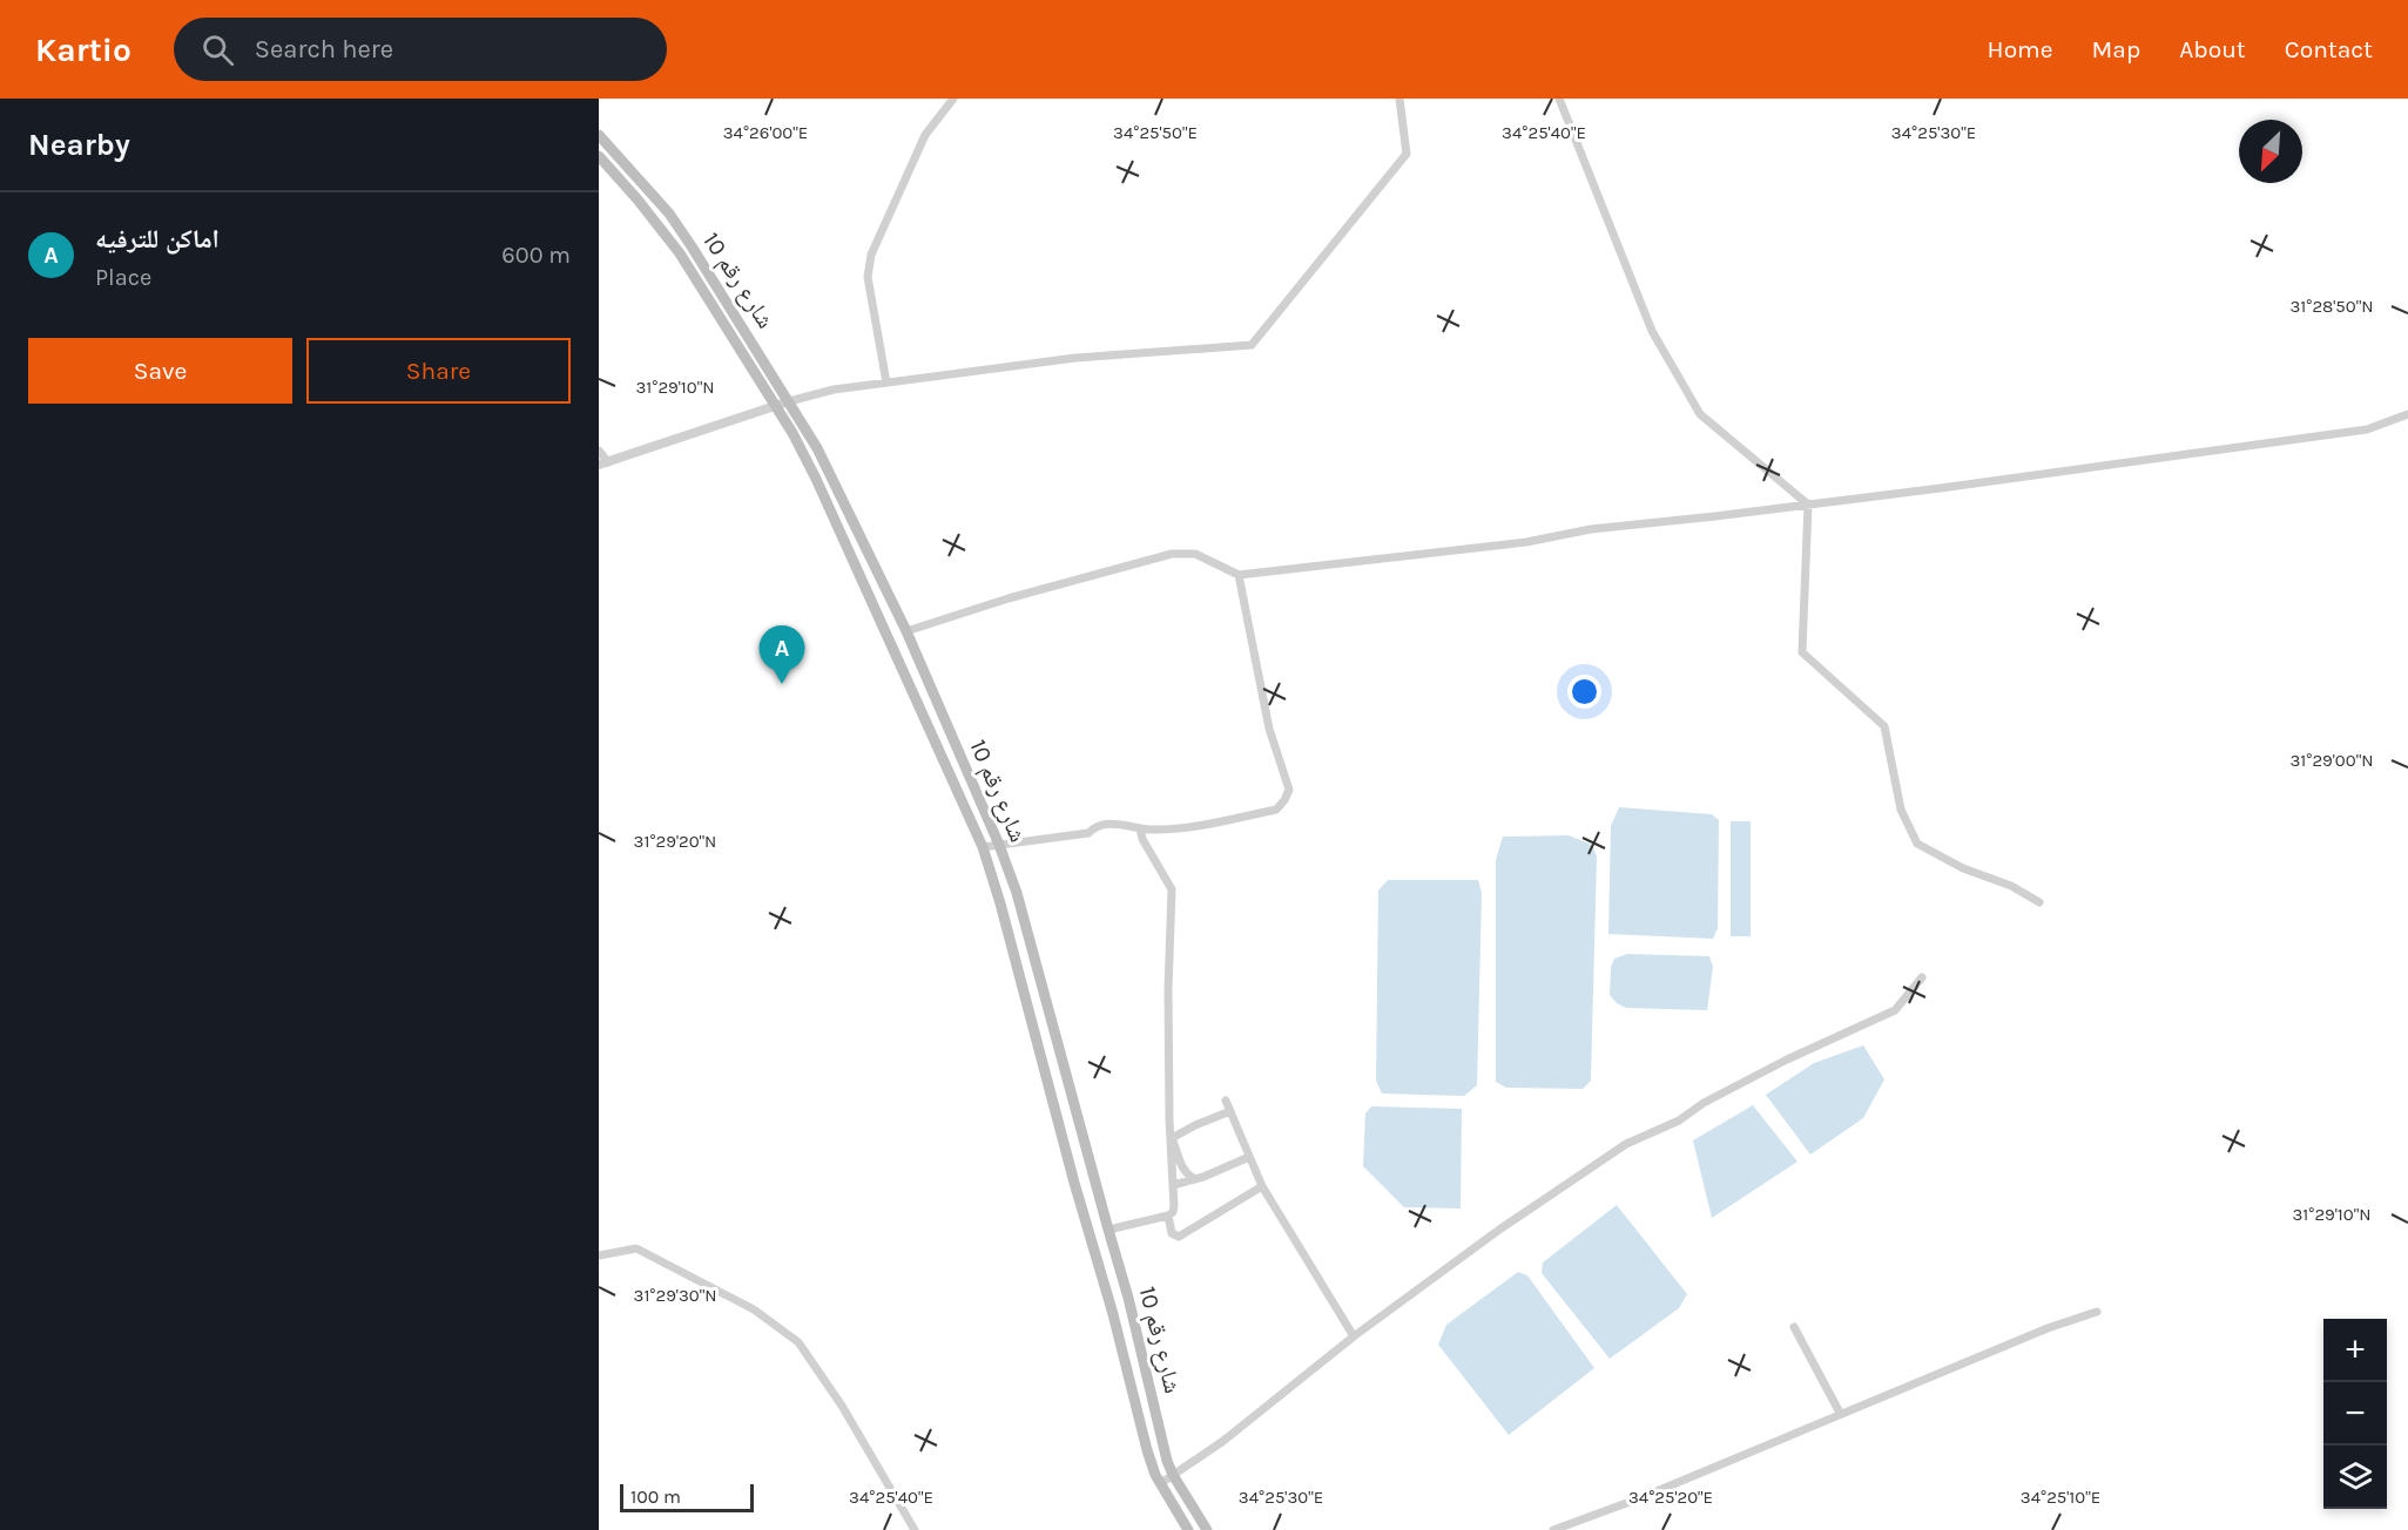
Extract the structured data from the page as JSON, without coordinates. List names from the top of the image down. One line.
{"streets":{"main road":["شارع رقم 10"]},"scale_bar":"100 m","north":"bottom left","page":{"header":"Kartio","search":"Search here","nav":["Home","Map","About","Contact"],"heading":"Nearby","list":[{"mark":"A","name":"اماكن للترفيه","note":"Place","value":"600 m"}],"buttons":["Save","Share"],"pins":"A","map_buttons":["+","−"],"scale":"100 m"},"coordinates":["34°26'00\"E","34°25'50\"E","34°25'40\"E","34°25'30\"E","31°28'50\"N","31°29'10\"N","31°29'00\"N","31°29'20\"N","31°29'30\"N","34°25'20\"E","34°25'10\"E"]}
